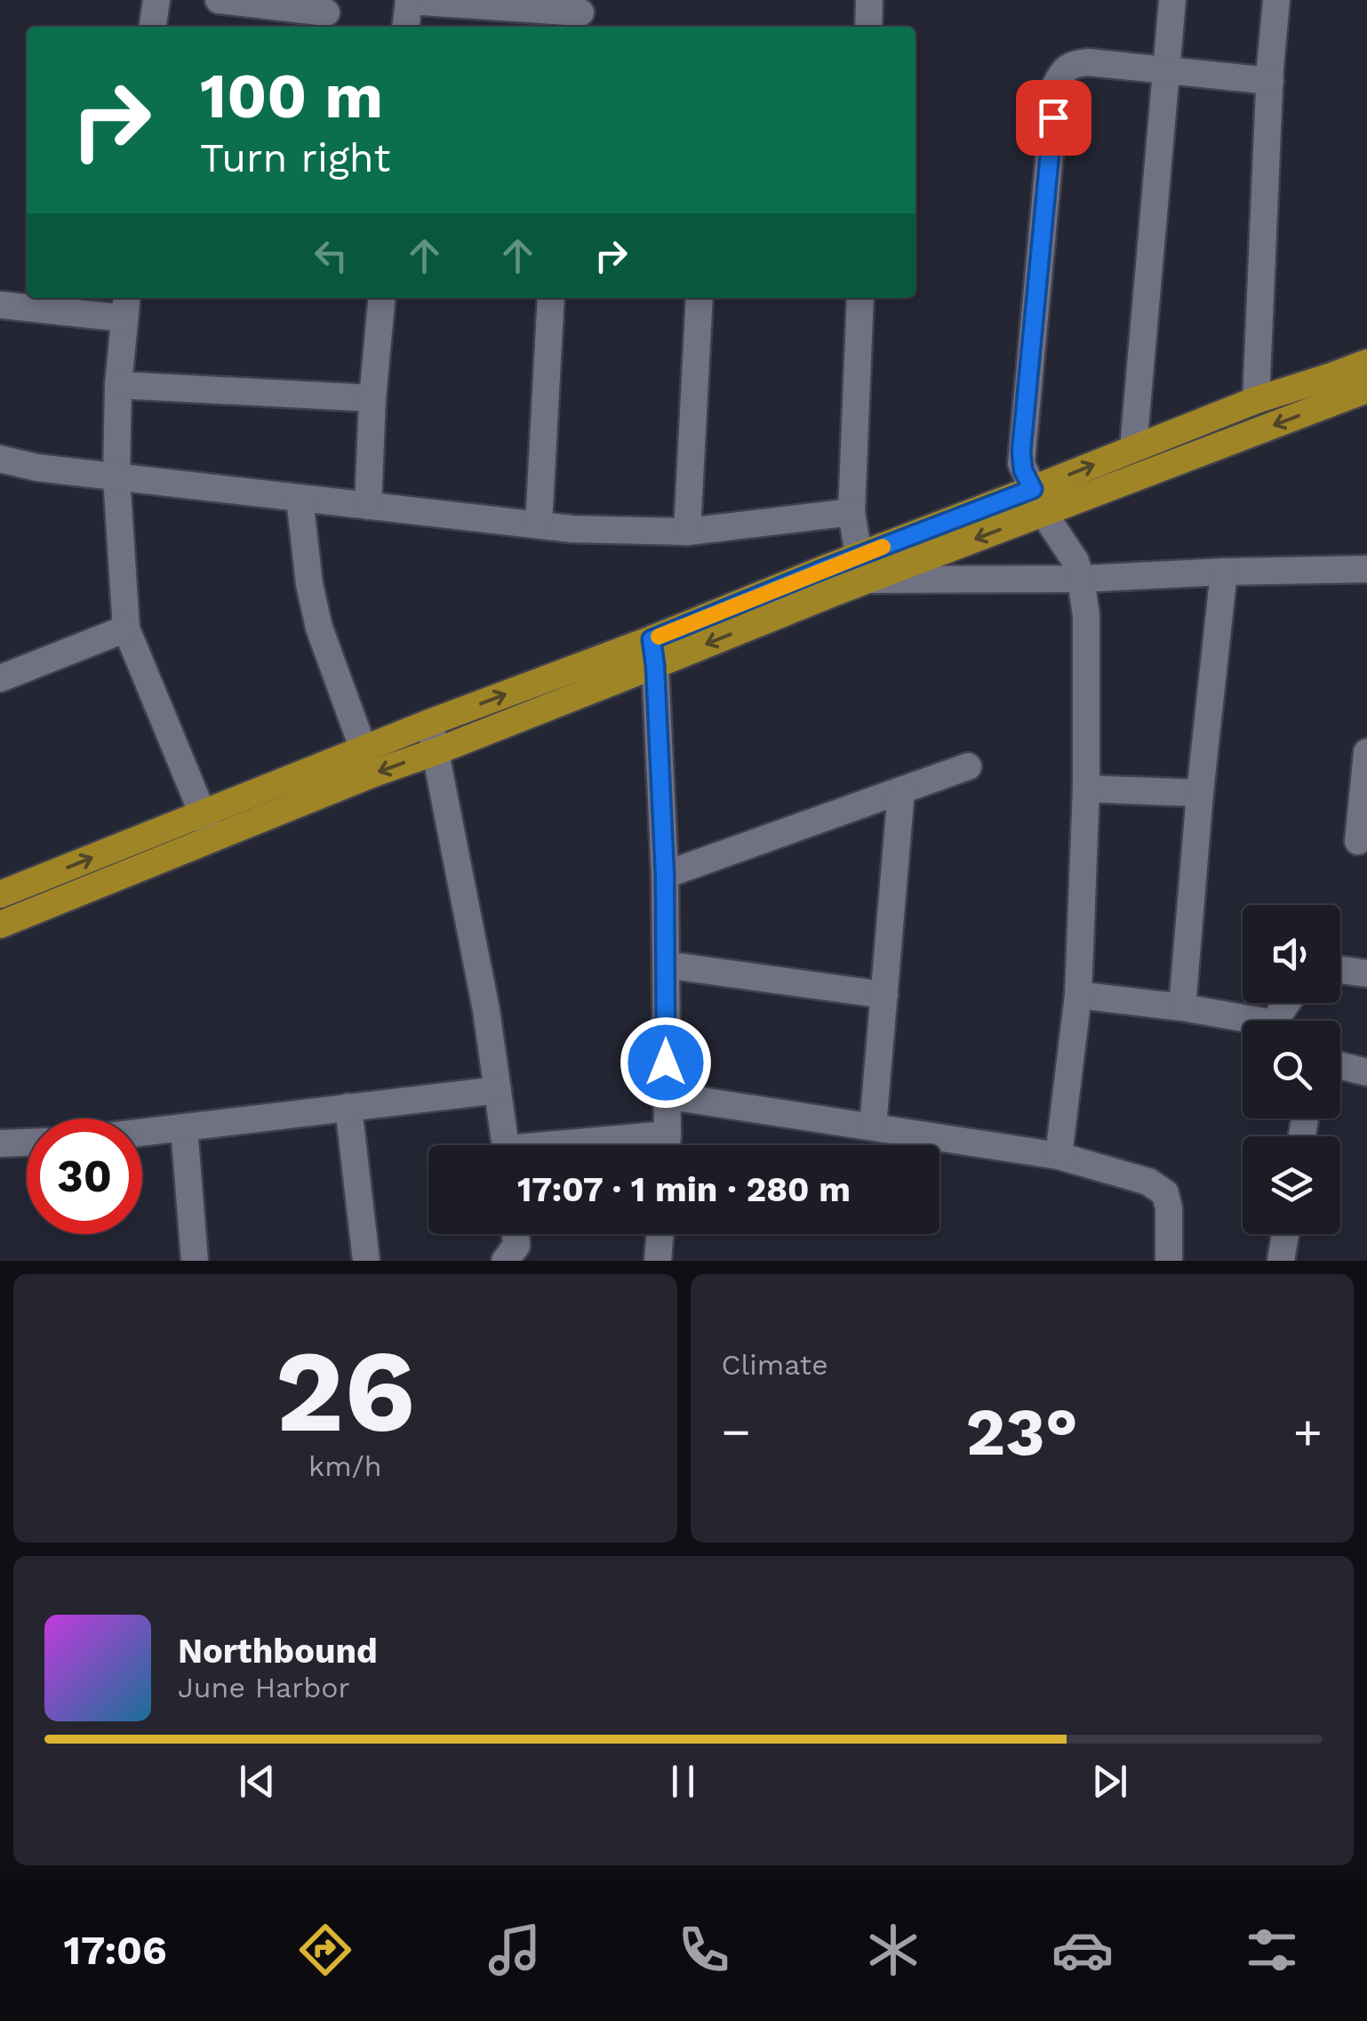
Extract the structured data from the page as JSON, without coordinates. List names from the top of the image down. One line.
{"page":{"turn":["100 m","Turn right"],"limit":"30","trip":"17:07 · 1 min · 280 m","tile":[["26","km/h"],"Climate"],"heat":["−","23°","+"],"song":["Northbound","June Harbor"],"tabs":"17:06"}}
